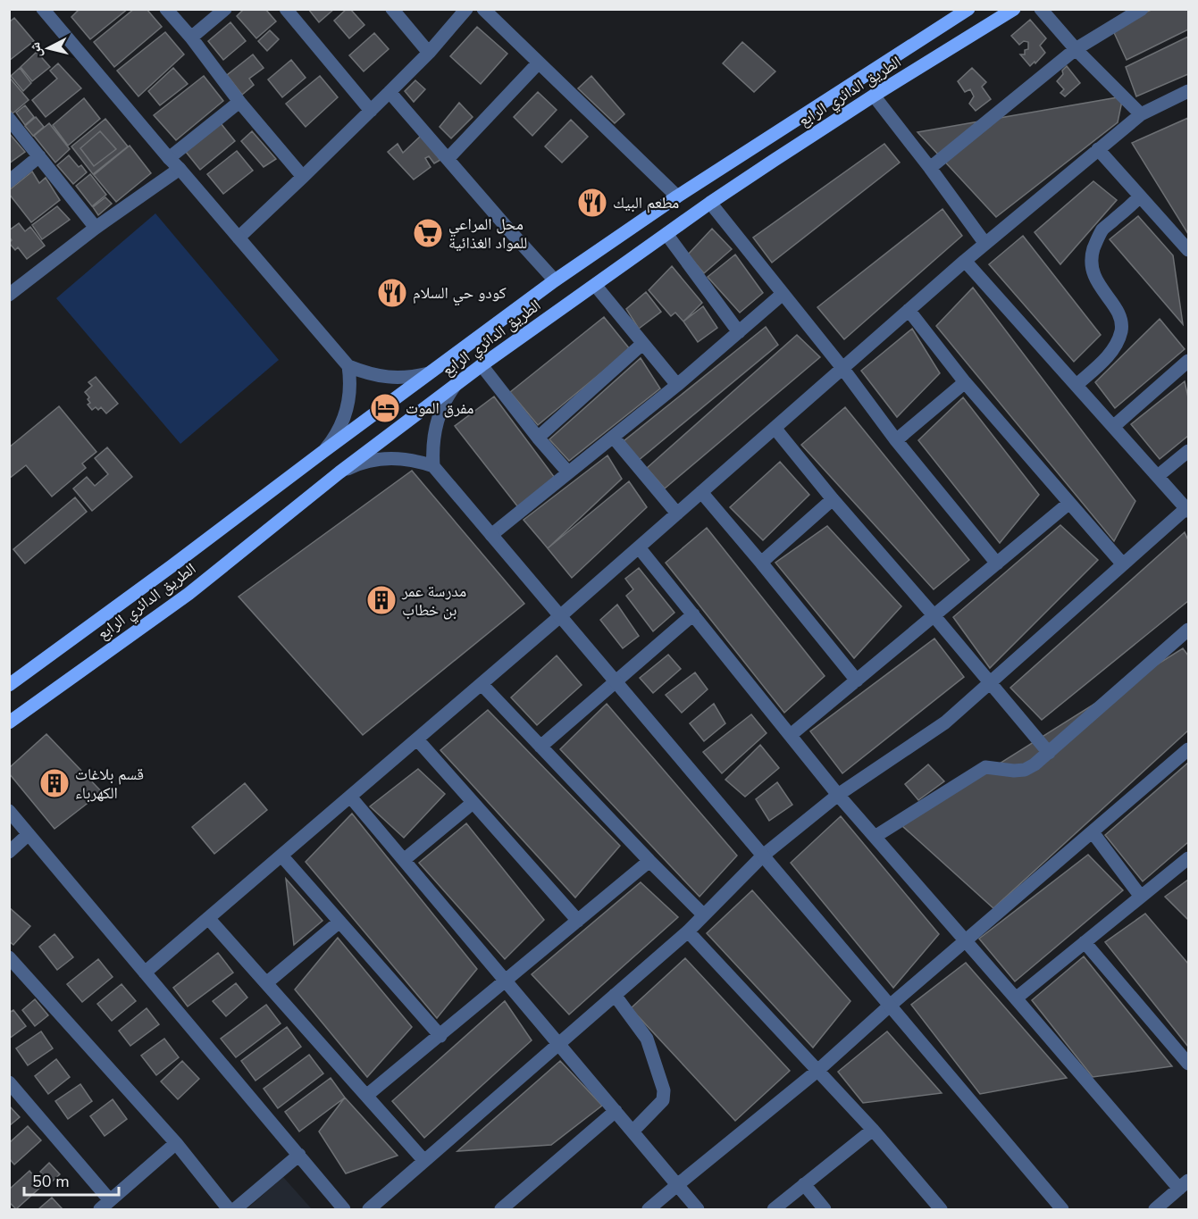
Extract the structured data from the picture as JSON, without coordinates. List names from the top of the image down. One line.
{"streets":{"main road":["الطريق الدائري الرابع"]},"places":{"restaurant":["مطعم البيك","كودو حي السلام"],"supermarket":["محل المراعي للمواد الغذائية"],"hotel":["مفرق الموت"],"building":["مدرسة عمر بن خطاب","قسم بلاغات الكهرباء"]},"scale_bar":"50 m","north":"left"}
